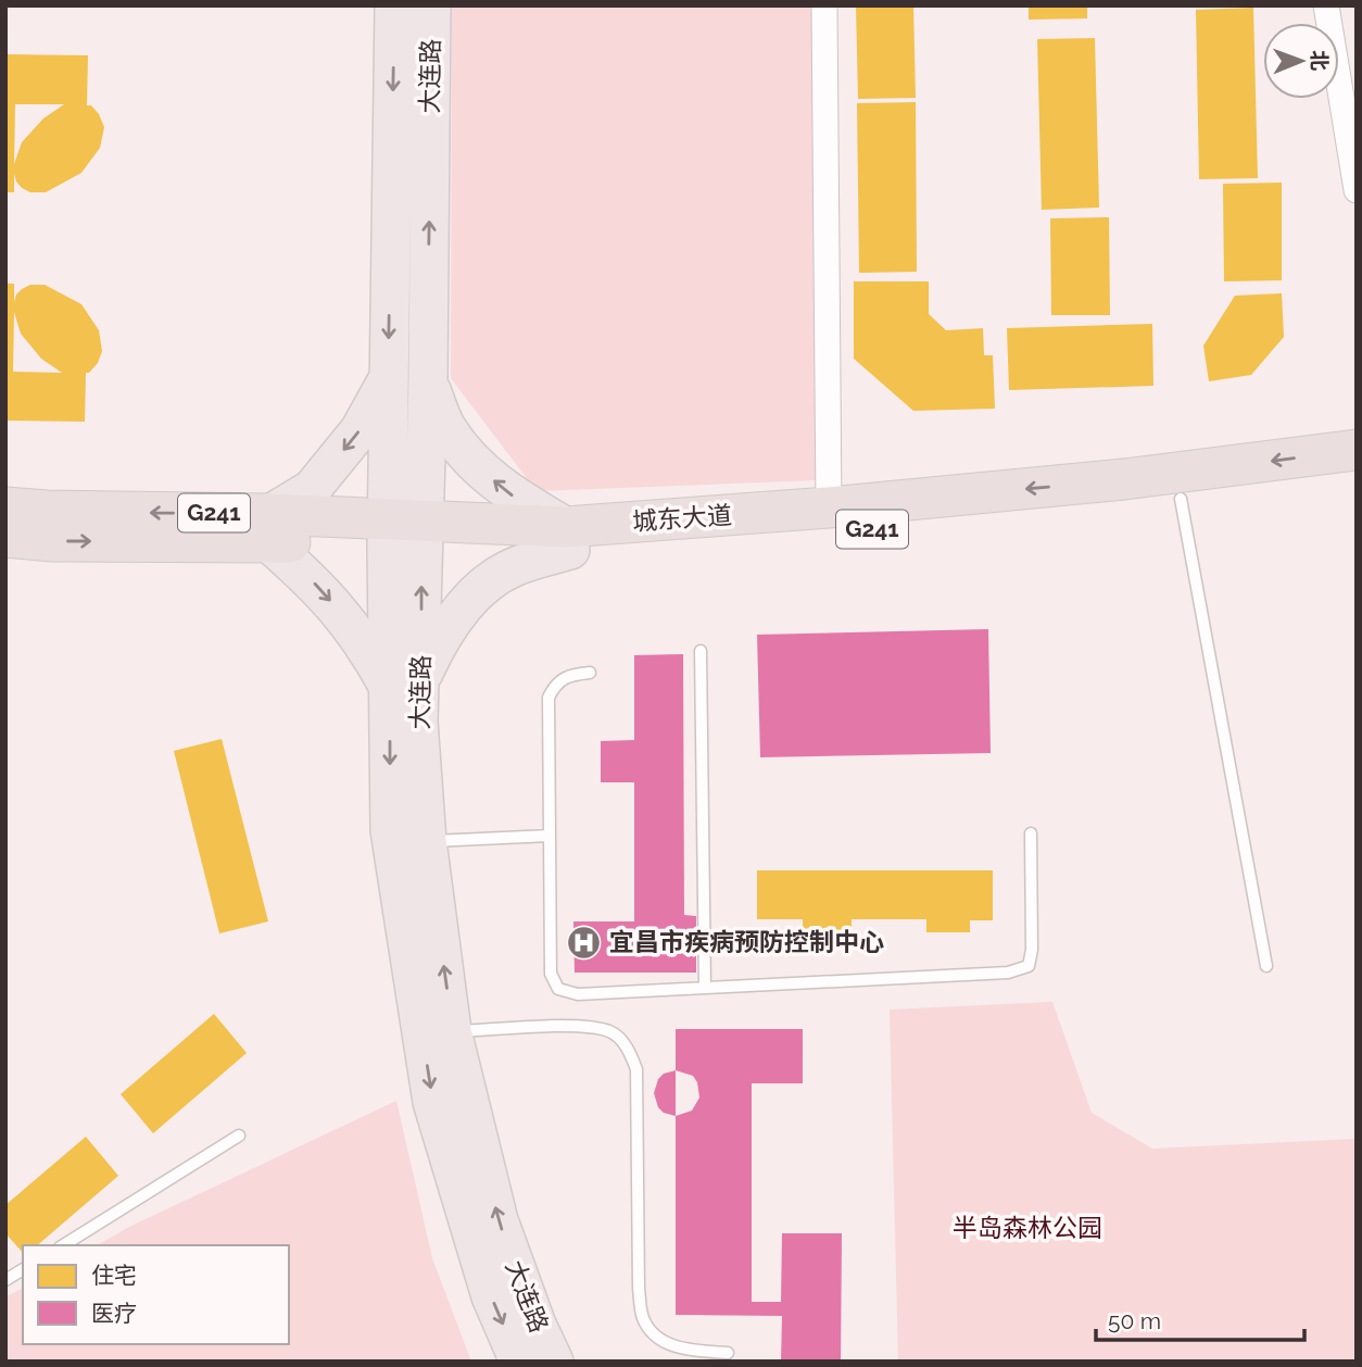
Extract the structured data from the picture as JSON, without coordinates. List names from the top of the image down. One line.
{"streets":{"highway":["G241","城东大道"],"main road":["大连路"]},"crossings":[["大连路","城东大道"]],"parks":["半岛森林公园"],"places":{"hospital":["宜昌市疾病预防控制中心"]},"legend":["住宅","医疗"],"scale_bar":"50 m","north":"right"}
